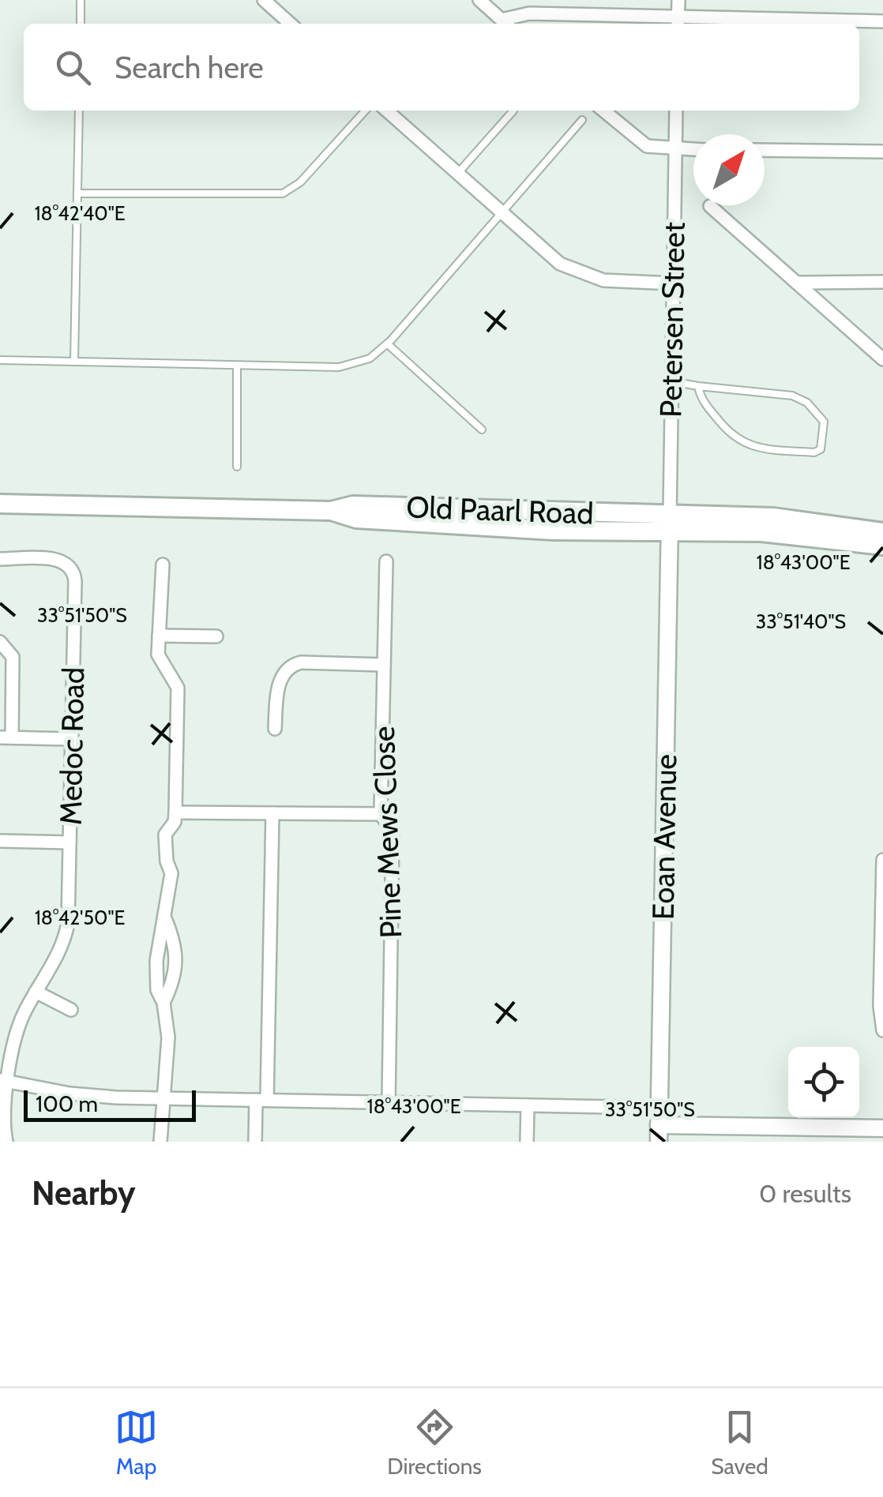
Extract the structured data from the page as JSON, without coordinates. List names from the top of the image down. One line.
{"streets":{"main road":["Old Paarl Road"],"street":["Petersen Street","Medoc Road","Pine Mews Close","Eoan Avenue"]},"crossings":[["Petersen Street","Old Paarl Road"],["Petersen Street","Eoan Avenue"],["Old Paarl Road","Eoan Avenue"]],"scale_bar":"100 m","north":"top right","page":{"search":"Search here","scale":"100 m","heading":["Nearby","0 results"],"nav":["Map","Directions","Saved"]},"coordinates":["18°42'40\"E","18°43'00\"E","33°51'50\"S","33°51'40\"S","18°42'50\"E"]}
